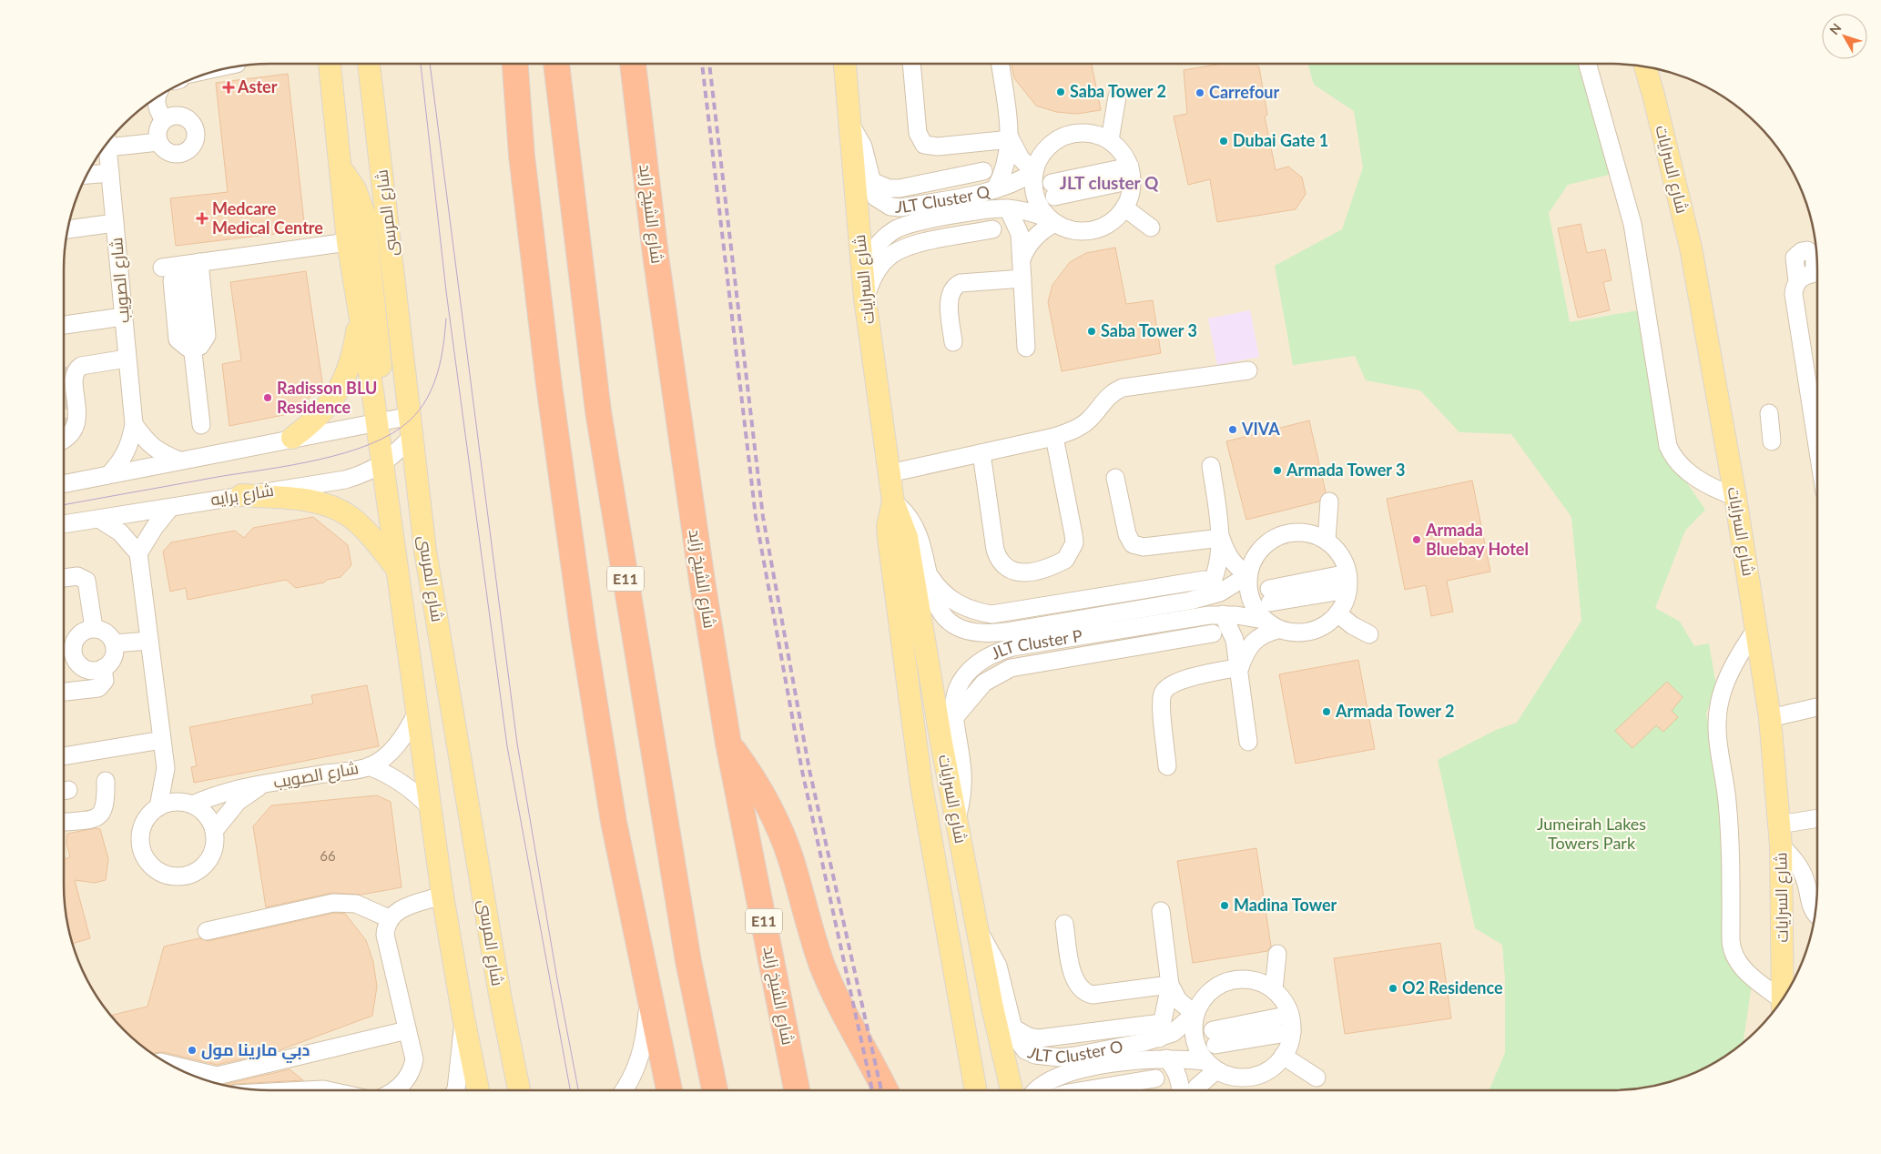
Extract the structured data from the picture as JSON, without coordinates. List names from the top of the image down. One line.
{"streets":{"highway":["شارع الشيخ زايد","E11"],"main road":["شارع السرايات","شارع المرسى"],"street":["JLT Cluster Q","شارع الصويب","شارع برايه","JLT Cluster P","JLT Cluster O"]},"crossings":[["شارع السرايات","JLT Cluster Q"],["شارع السرايات","JLT Cluster P"],["شارع السرايات","JLT Cluster O"],["شارع المرسى","شارع الصويب"],["شارع المرسى","شارع برايه"]],"districts":["JLT cluster Q"],"parks":["Jumeirah Lakes Towers Park"],"places":{"health":["Aster","Medcare Medical Centre"],"other":["Saba Tower 2","Carrefour","Dubai Gate 1","Saba Tower 3","Radisson BLU Residence","VIVA","Armada Tower 3","Armada Bluebay Hotel","Armada Tower 2","Madina Tower","O2 Residence","دبي مارينا مول"]},"house_numbers":["66"],"north":"top left"}
